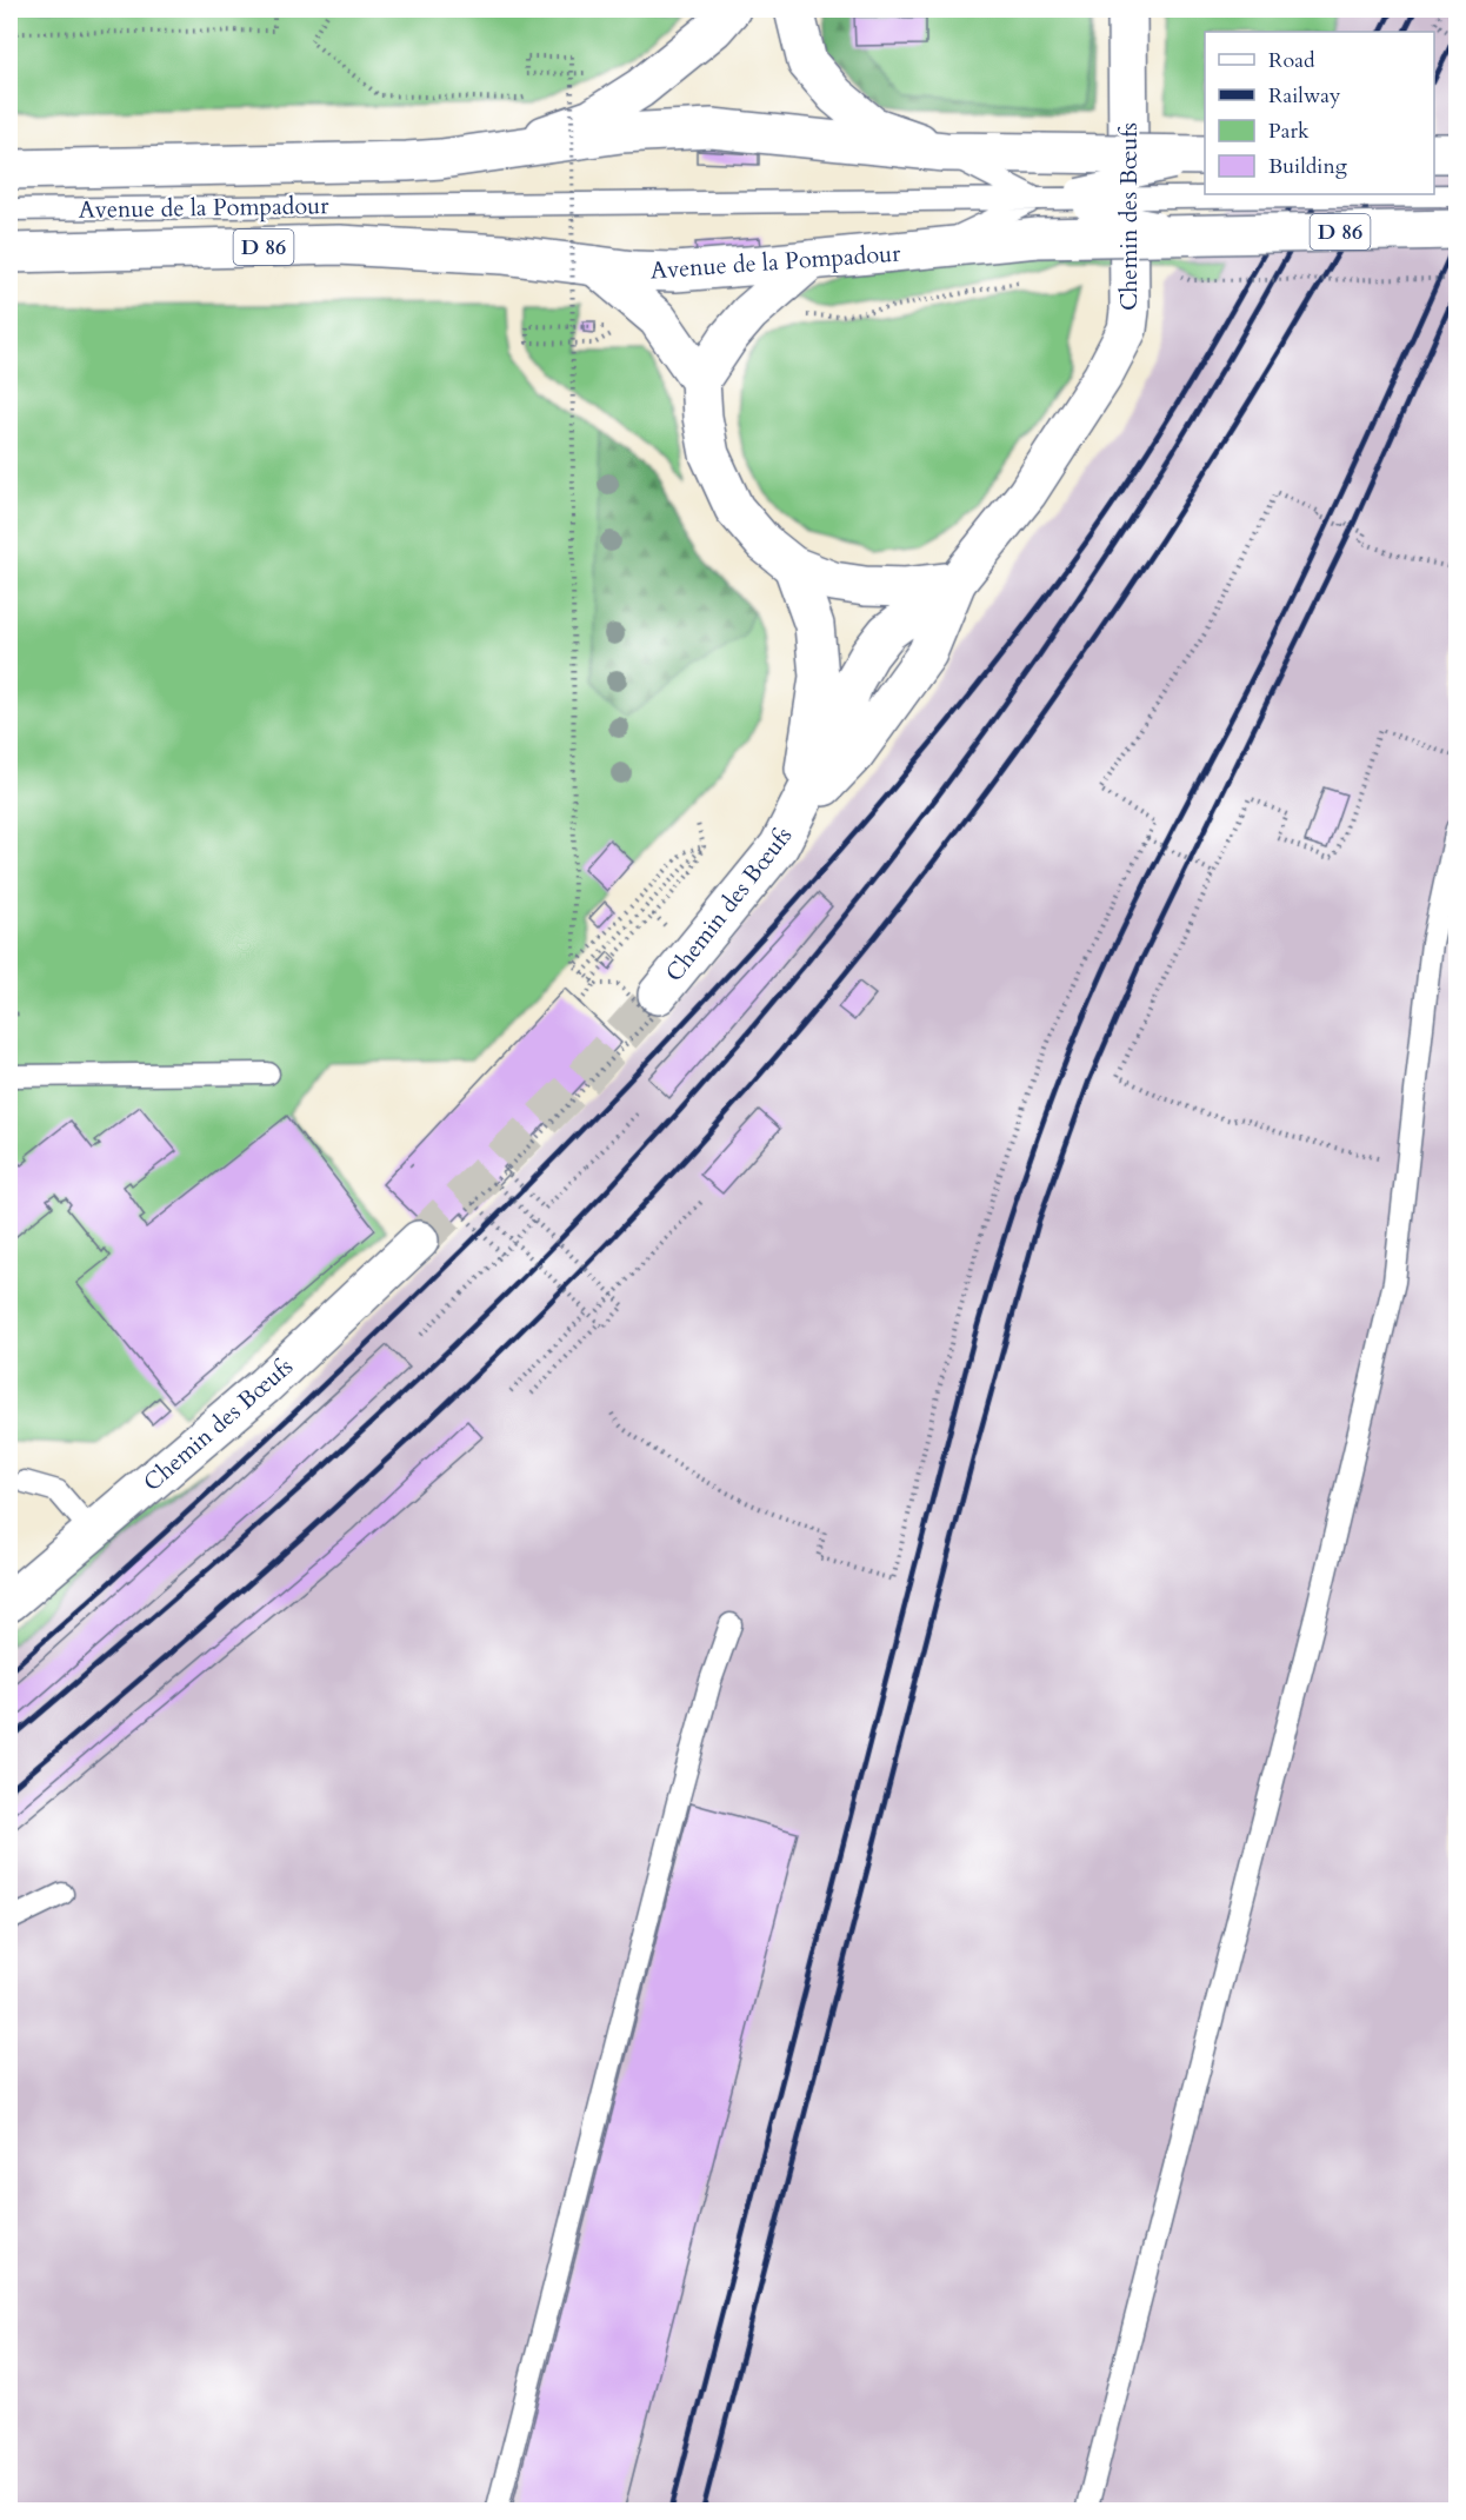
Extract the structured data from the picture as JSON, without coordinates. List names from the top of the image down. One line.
{"streets":{"street":["Avenue de la Pompadour","Chemin des Bœufs","D 86"]},"legend":["Road","Railway","Park","Building"]}
